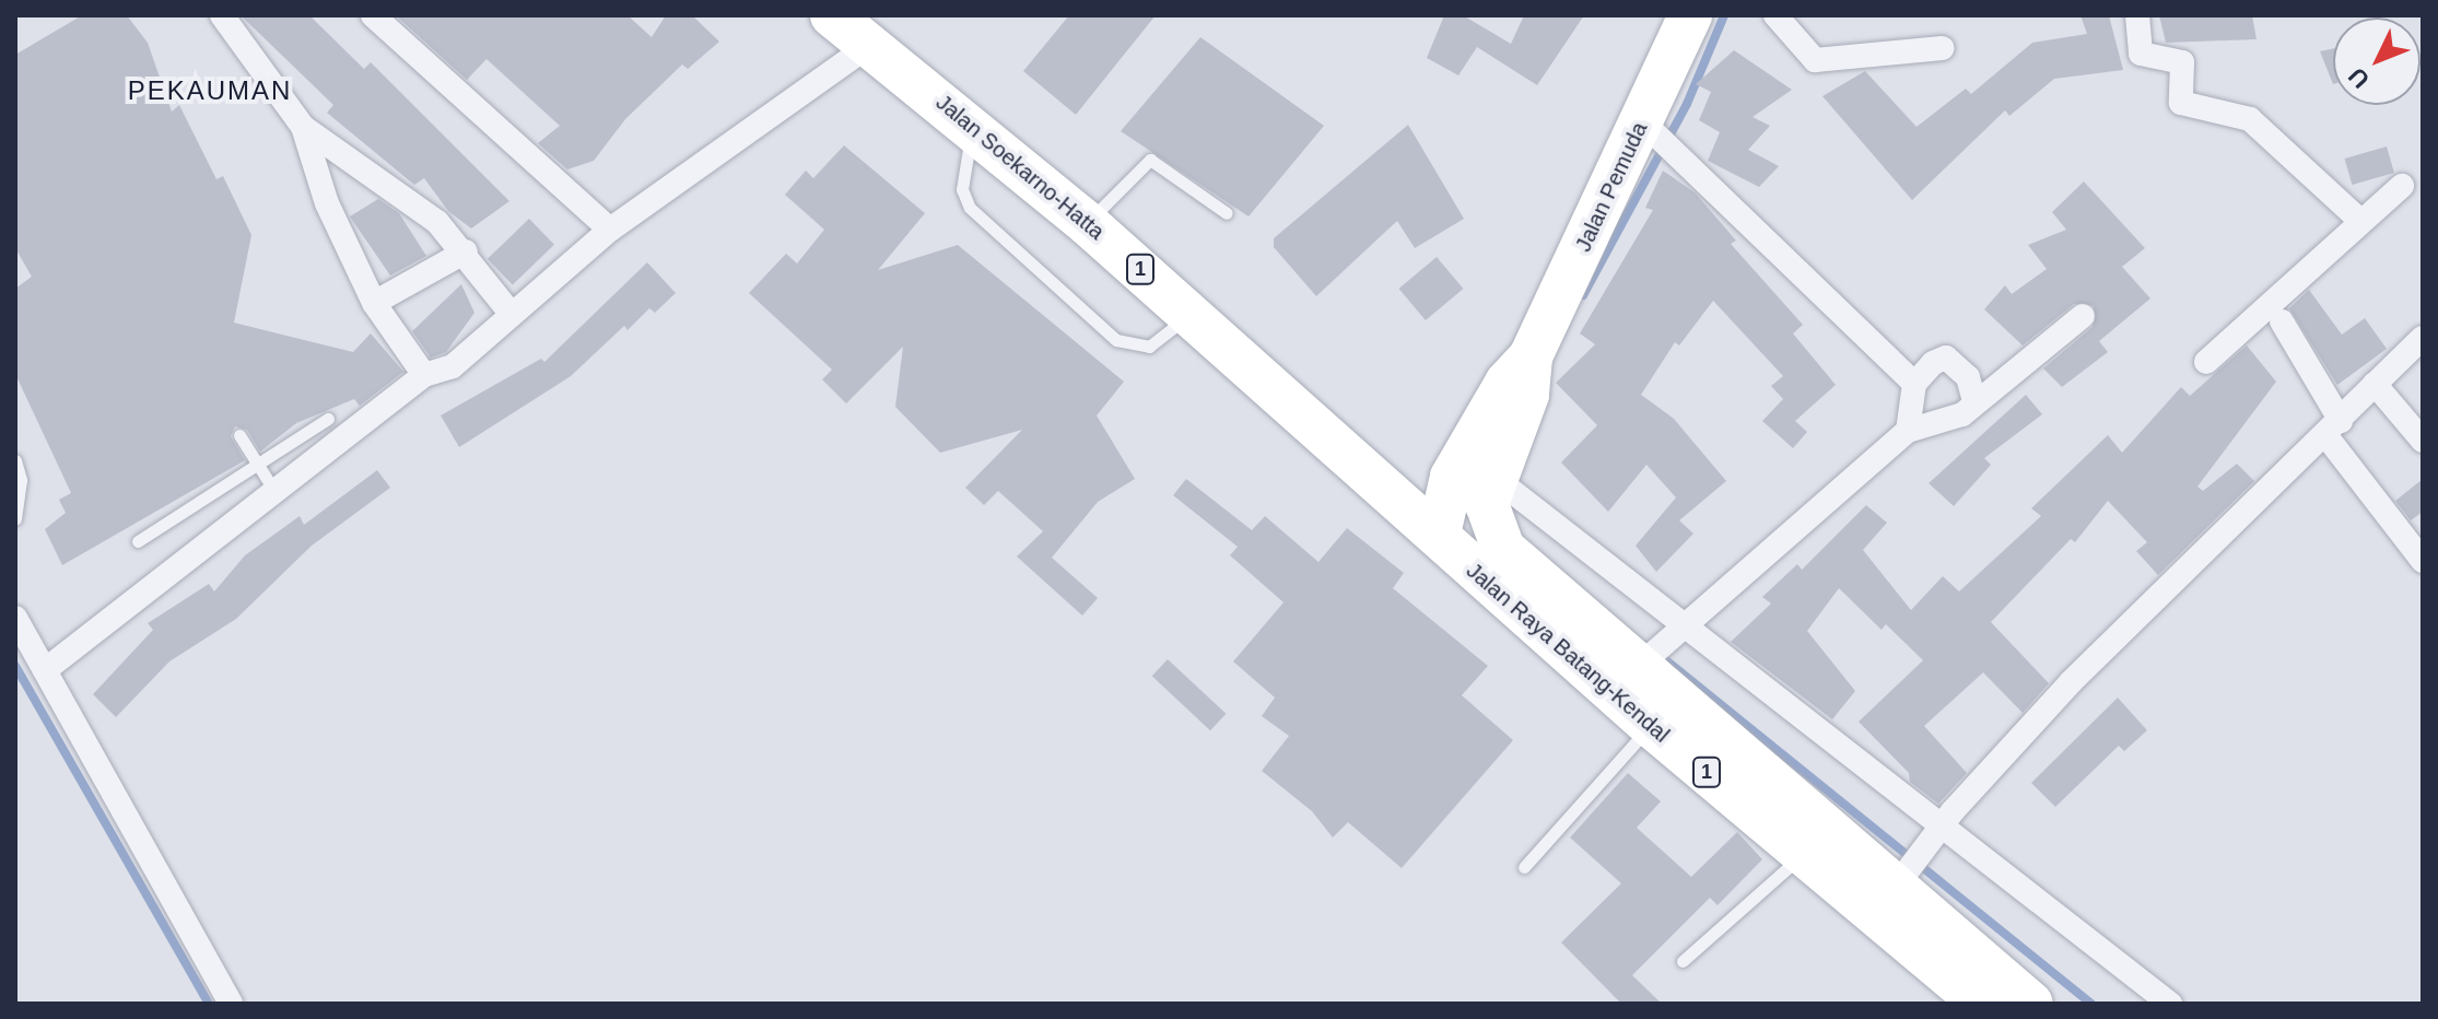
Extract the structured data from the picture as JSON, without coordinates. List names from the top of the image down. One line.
{"streets":{"highway":["Jalan Soekarno-Hatta","Jalan Pemuda","1","Jalan Raya Batang-Kendal"]},"crossings":[["Jalan Soekarno-Hatta","Jalan Pemuda"],["Jalan Soekarno-Hatta","Jalan Raya Batang-Kendal"],["Jalan Pemuda","Jalan Raya Batang-Kendal"]],"districts":["PEKAUMAN"],"north":"bottom left"}
